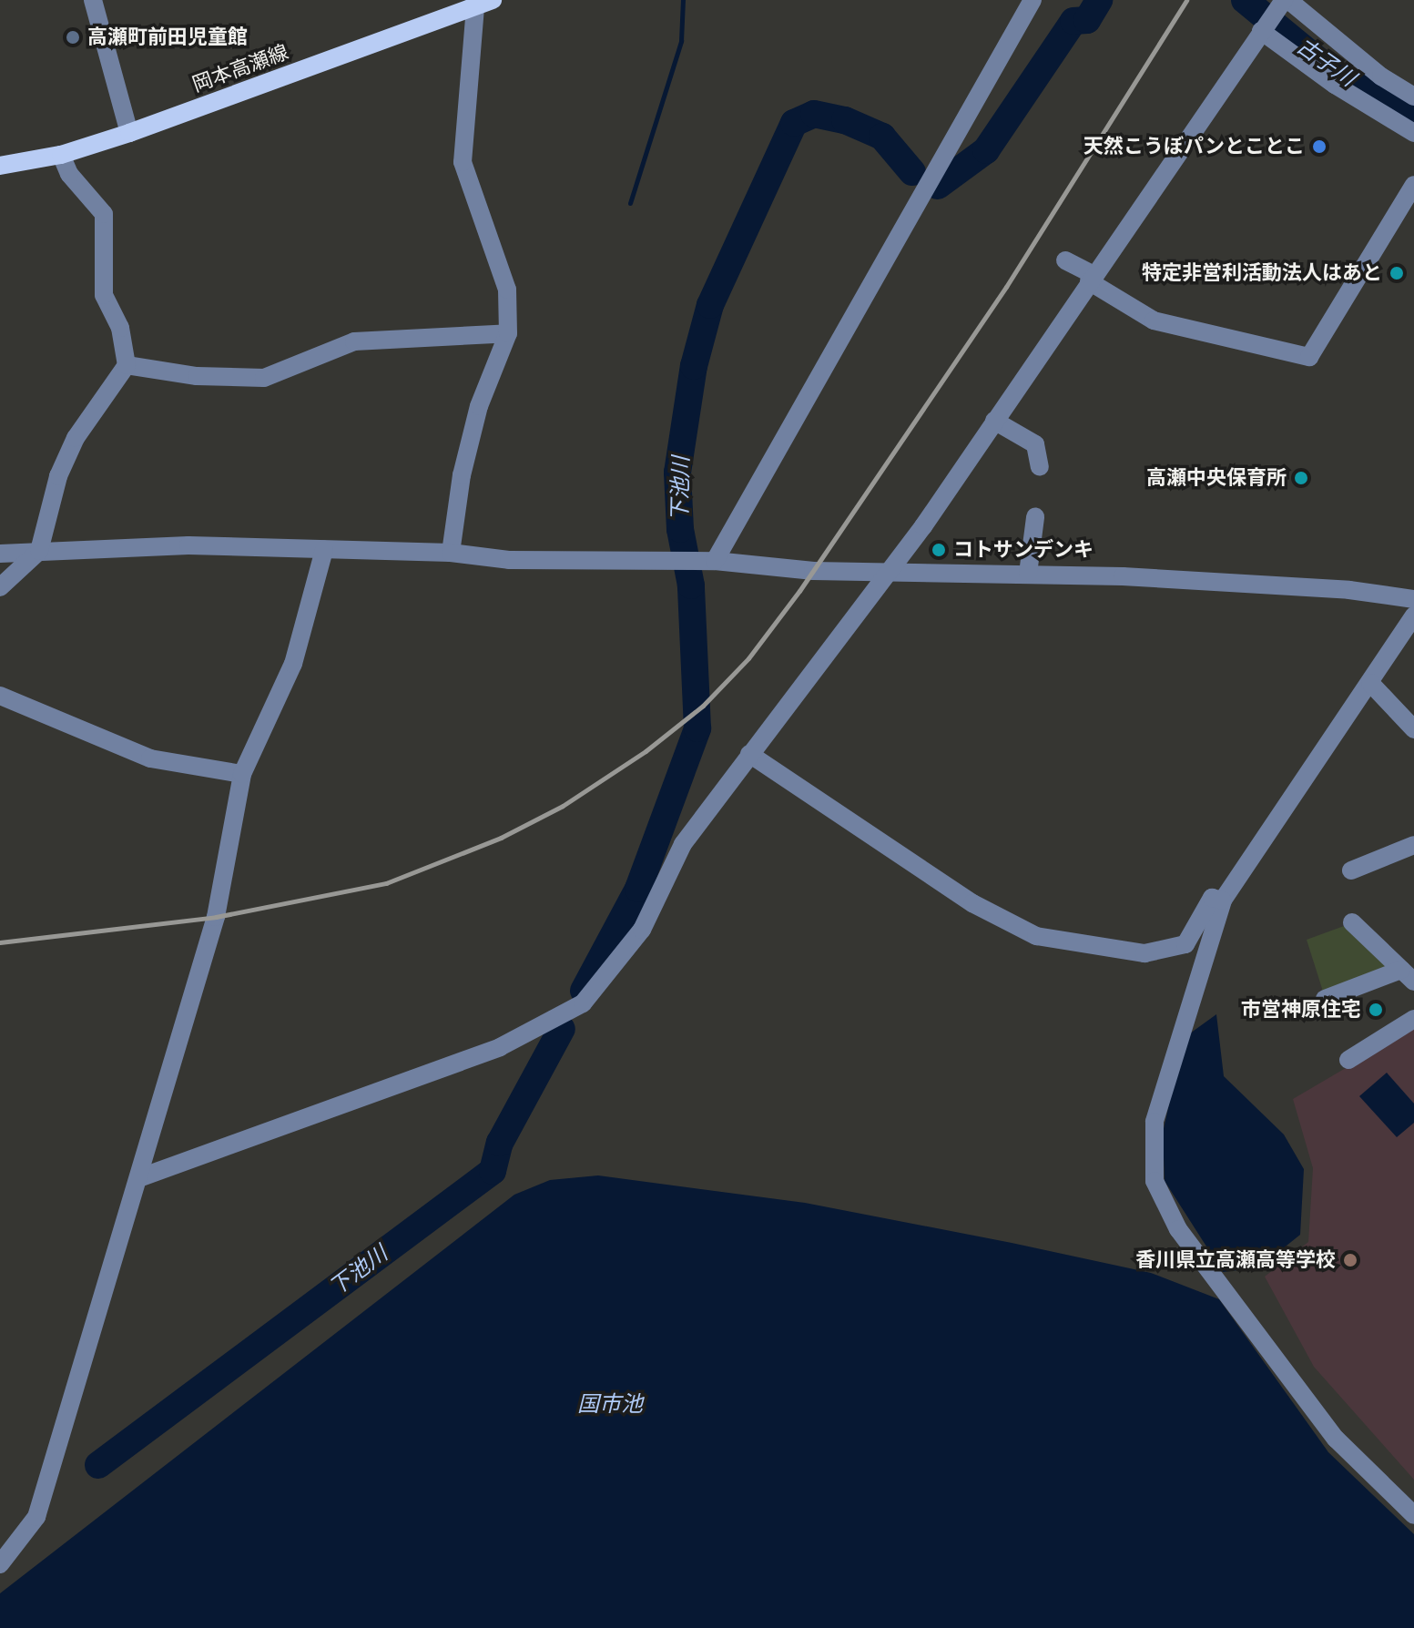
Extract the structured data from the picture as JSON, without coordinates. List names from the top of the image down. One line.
{"streets":{"main road":["岡本高瀬線"]},"water":["古子川","下池川","国市池"],"places":["高瀬町前田児童館","天然こうぼパンとことこ","特定非営利活動法人はあと","高瀬中央保育所","コトサンデンキ","市営神原住宅","香川県立高瀬高等学校"]}
